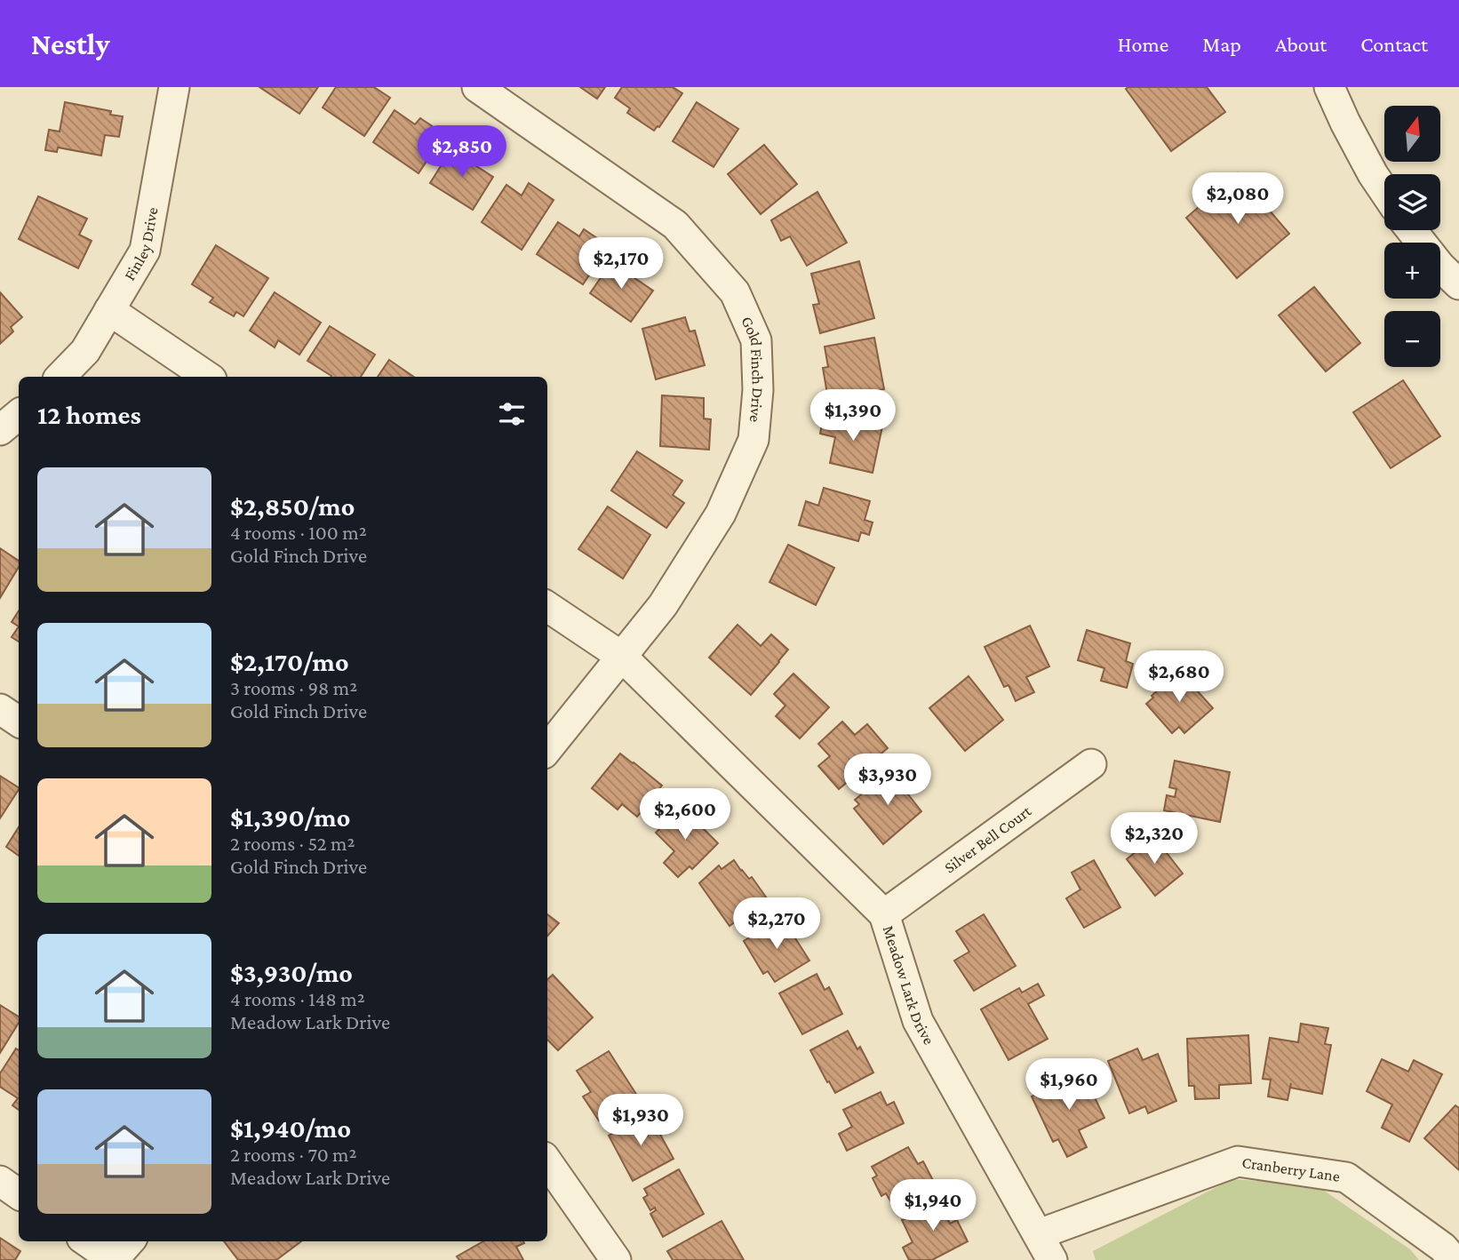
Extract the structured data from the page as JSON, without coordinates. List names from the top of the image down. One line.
{"streets":{"street":["Finley Drive","Gold Finch Drive","Silver Bell Court","Meadow Lark Drive","Cranberry Lane"]},"crossings":[["Gold Finch Drive","Meadow Lark Drive"],["Silver Bell Court","Meadow Lark Drive"],["Meadow Lark Drive","Cranberry Lane"]],"north":"top","page":{"header":"Nestly","nav":["Home","Map","About","Contact"],"map_buttons":["+","−"],"price":["$2,850","$2,080","$2,170","$1,390","$2,680","$3,930","$2,600","$2,320","$2,270","$1,960","$1,930","$1,940"],"heading":"12 homes","list":[{"name":"$2,850/mo","note":"4 rooms · 100 m² · Gold Finch Drive"},{"name":"$2,170/mo","note":"3 rooms · 98 m² · Gold Finch Drive"},{"name":"$1,390/mo","note":"2 rooms · 52 m² · Gold Finch Drive"},{"name":"$3,930/mo","note":"4 rooms · 148 m² · Meadow Lark Drive"},{"name":"$1,940/mo","note":"2 rooms · 70 m² · Meadow Lark Drive"}]}}
